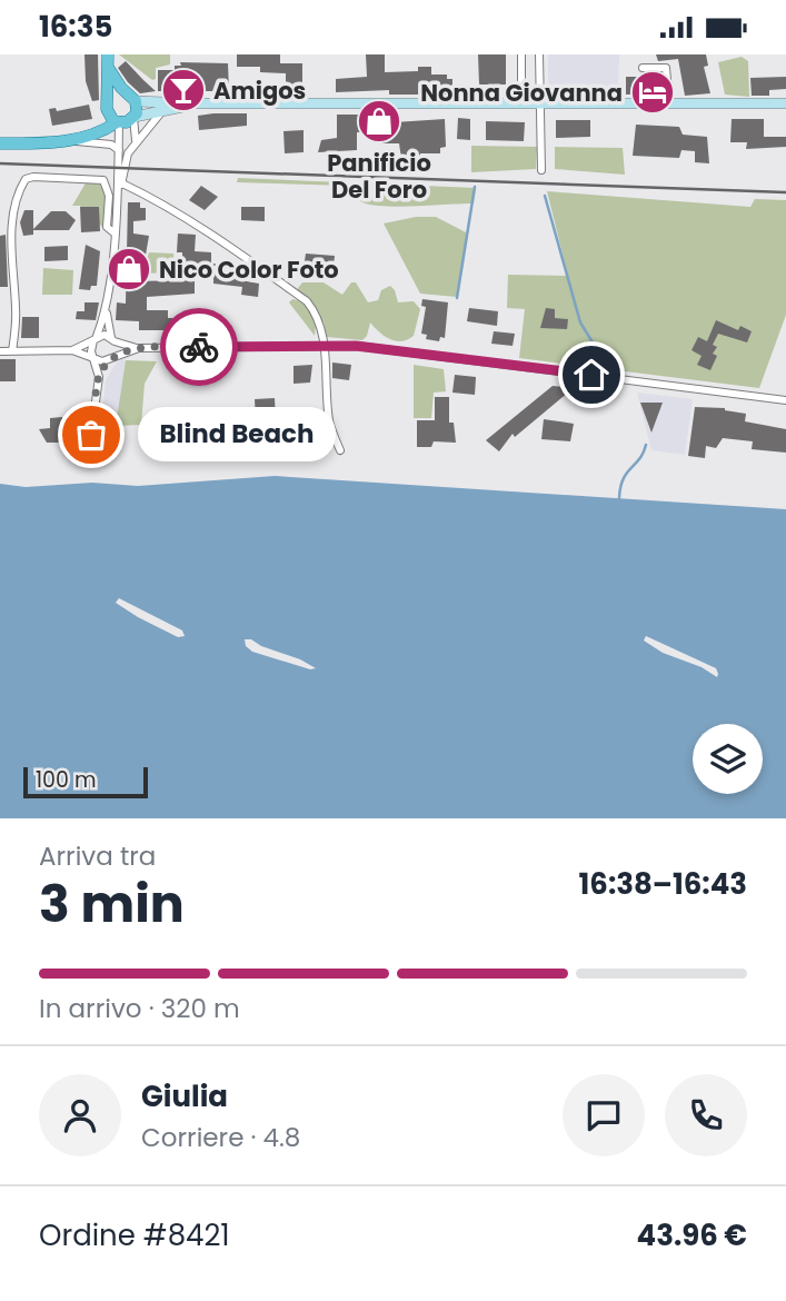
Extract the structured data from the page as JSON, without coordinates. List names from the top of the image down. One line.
{"places":{"bar":["Amigos"],"hotel":["Nonna Giovanna"],"shop":["Panificio Del Foro","Nico Color Foto"],"other":["Blind Beach"]},"scale_bar":"100 m","page":{"status":"16:35","bubble":"Blind Beach","scale":"100 m","heading":["3 min","Arriva tra","16:38–16:43"],"panel":["Giulia","Corriere · 4.8","Ordine #8421","43.96 €"],"bar":"In arrivo · 320 m"}}
